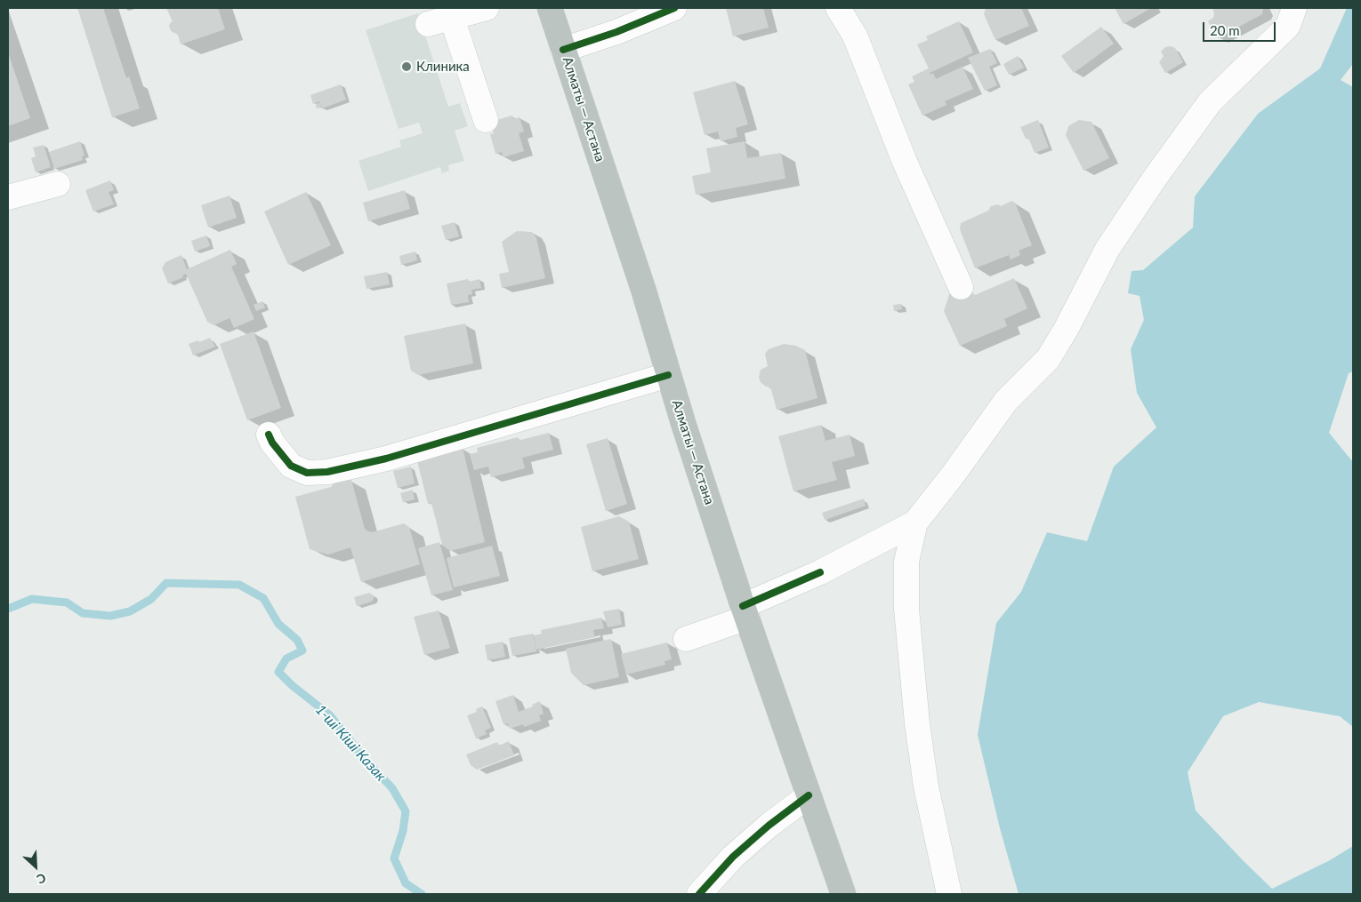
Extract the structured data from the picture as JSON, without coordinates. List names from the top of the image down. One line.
{"streets":{"highway":["Алматы — Астана"]},"water":["1-ші Кіші Казак"],"places":["Клиника"],"scale_bar":"20 m","north":"bottom right"}
